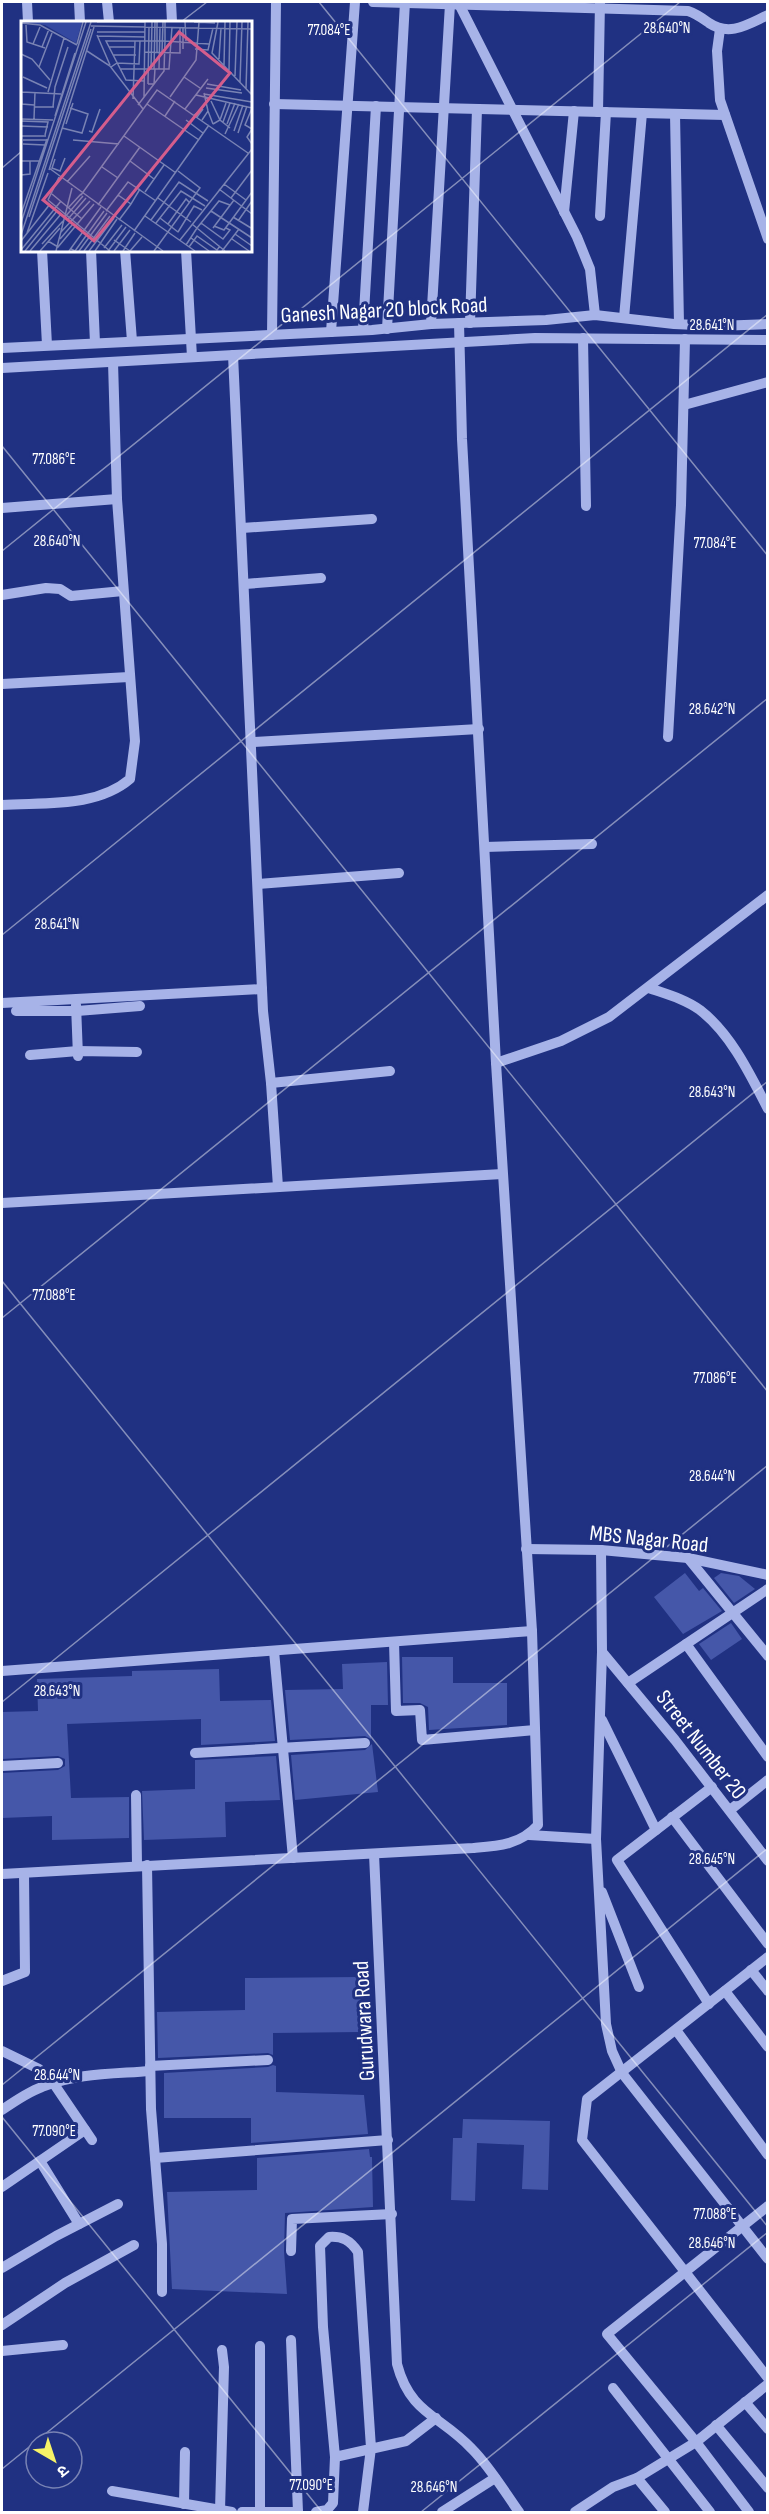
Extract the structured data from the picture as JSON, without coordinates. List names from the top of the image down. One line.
{"streets":{"street":["Ganesh Nagar 20 block Road","MBS Nagar Road","Street Number 20","Gurudwara Road"]},"north":"bottom right","coordinates":["28.640°N","77.084°E","28.641°N","77.086°E","28.642°N","28.643°N","77.088°E","28.644°N","28.645°N","77.090°E","28.646°N"]}
